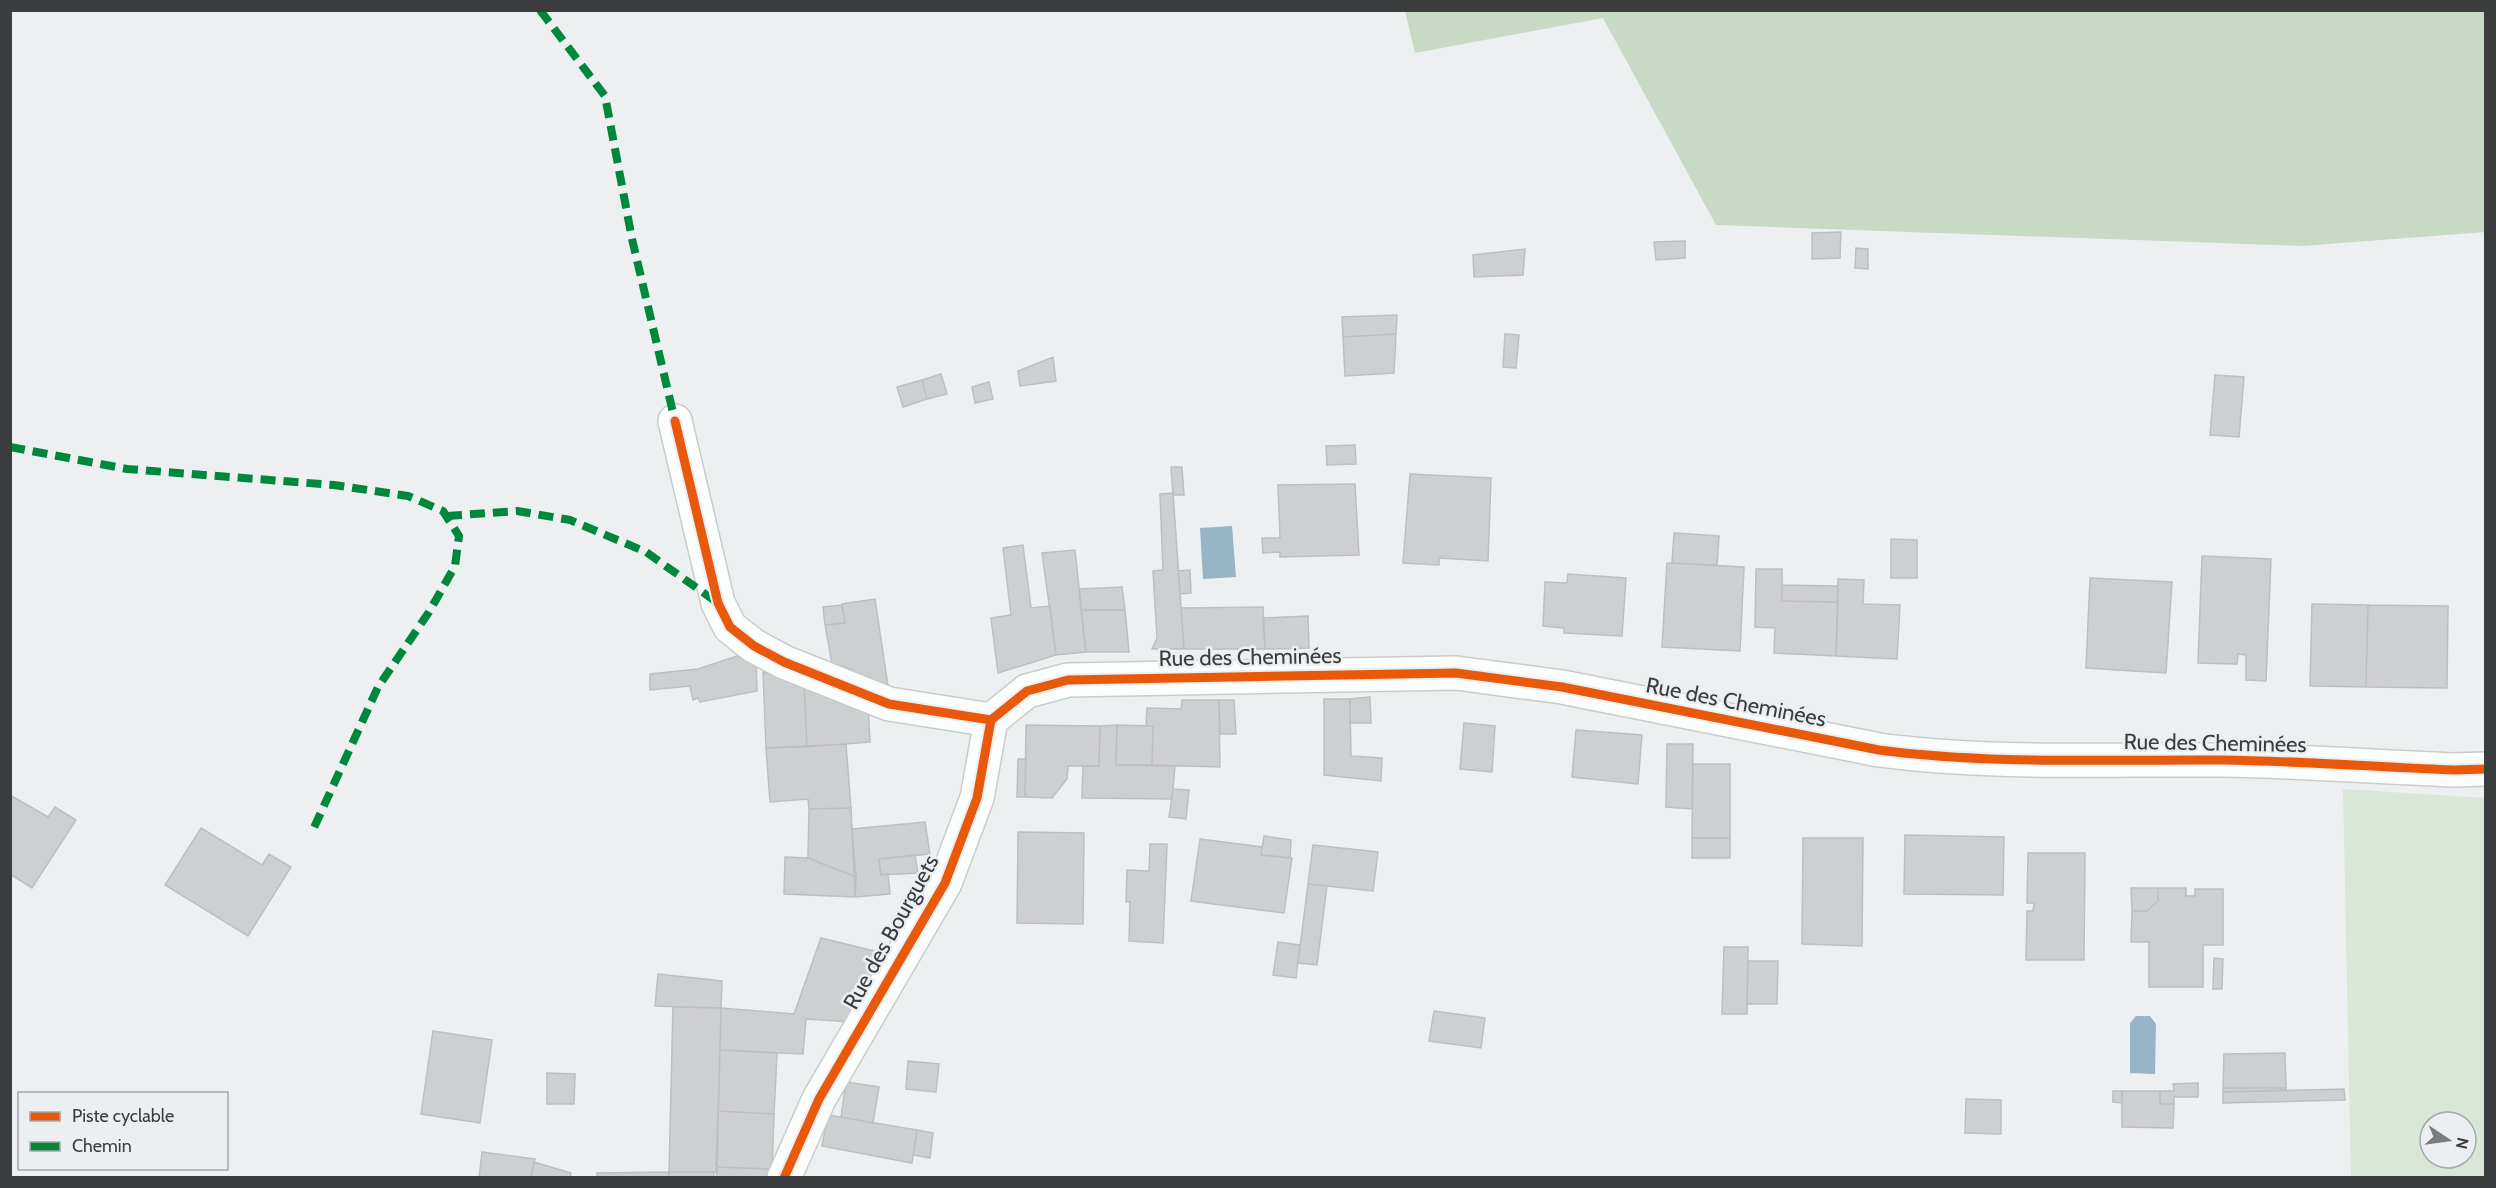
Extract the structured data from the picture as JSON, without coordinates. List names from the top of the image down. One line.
{"streets":{"street":["Rue des Cheminées","Rue des Bourguets"]},"crossings":[["Rue des Cheminées","Rue des Bourguets"]],"legend":["Piste cyclable","Chemin"],"north":"right"}
